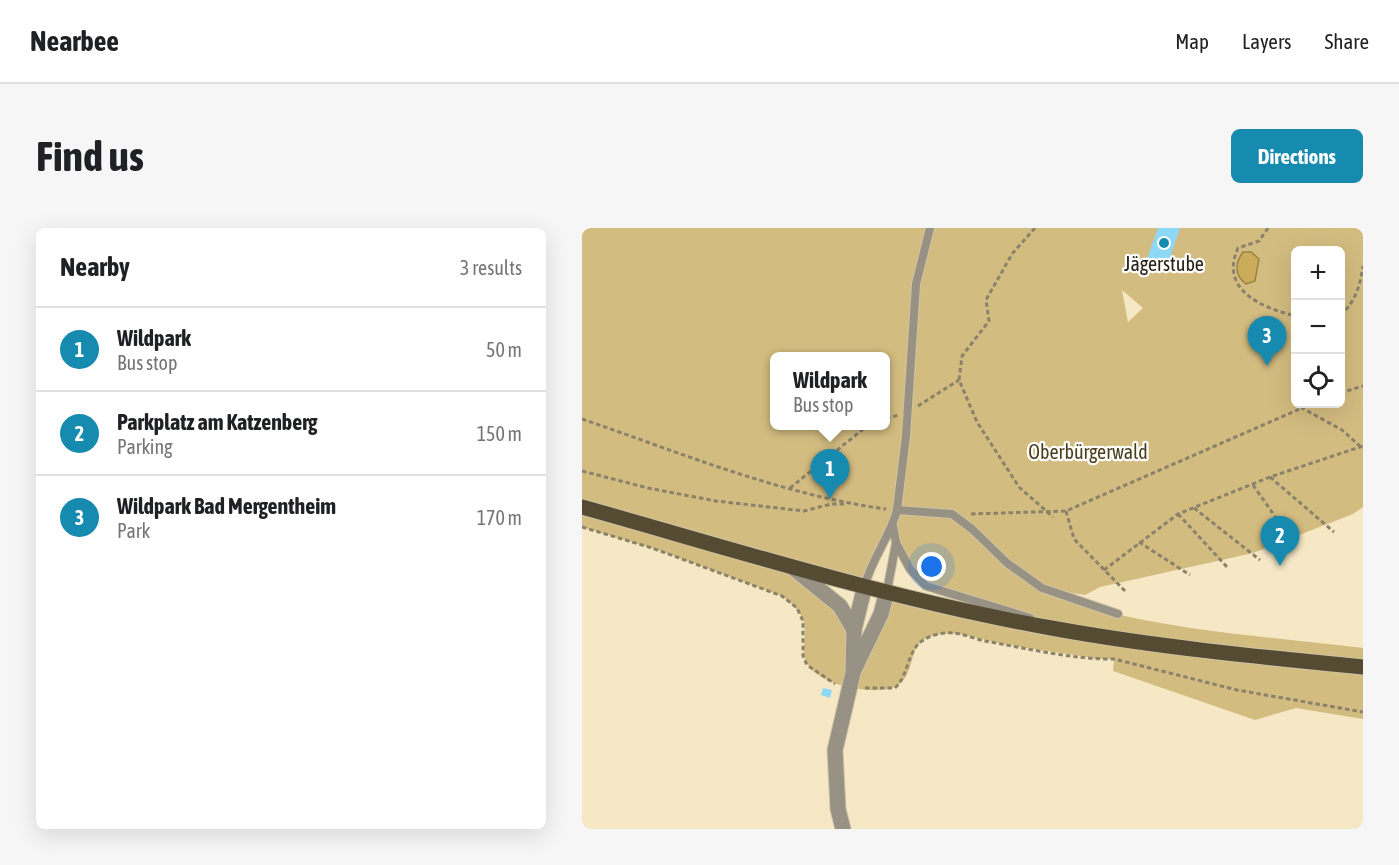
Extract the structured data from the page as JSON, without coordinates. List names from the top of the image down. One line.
{"parks":["Oberbürgerwald"],"places":["Jägerstube"],"page":{"header":"Nearbee","nav":["Map","Layers","Share"],"buttons":"Directions","title":"Find us","heading":["Nearby","3 results"],"map_buttons":["+","−"],"list":[{"mark":"1","name":"Wildpark","note":"Bus stop","value":"50 m"},{"mark":"2","name":"Parkplatz am Katzenberg","note":"Parking","value":"150 m"},{"mark":"3","name":"Wildpark Bad Mergentheim","note":"Park","value":"170 m"}],"pins":["3","1","2"],"popup":["Wildpark","Bus stop"]}}
